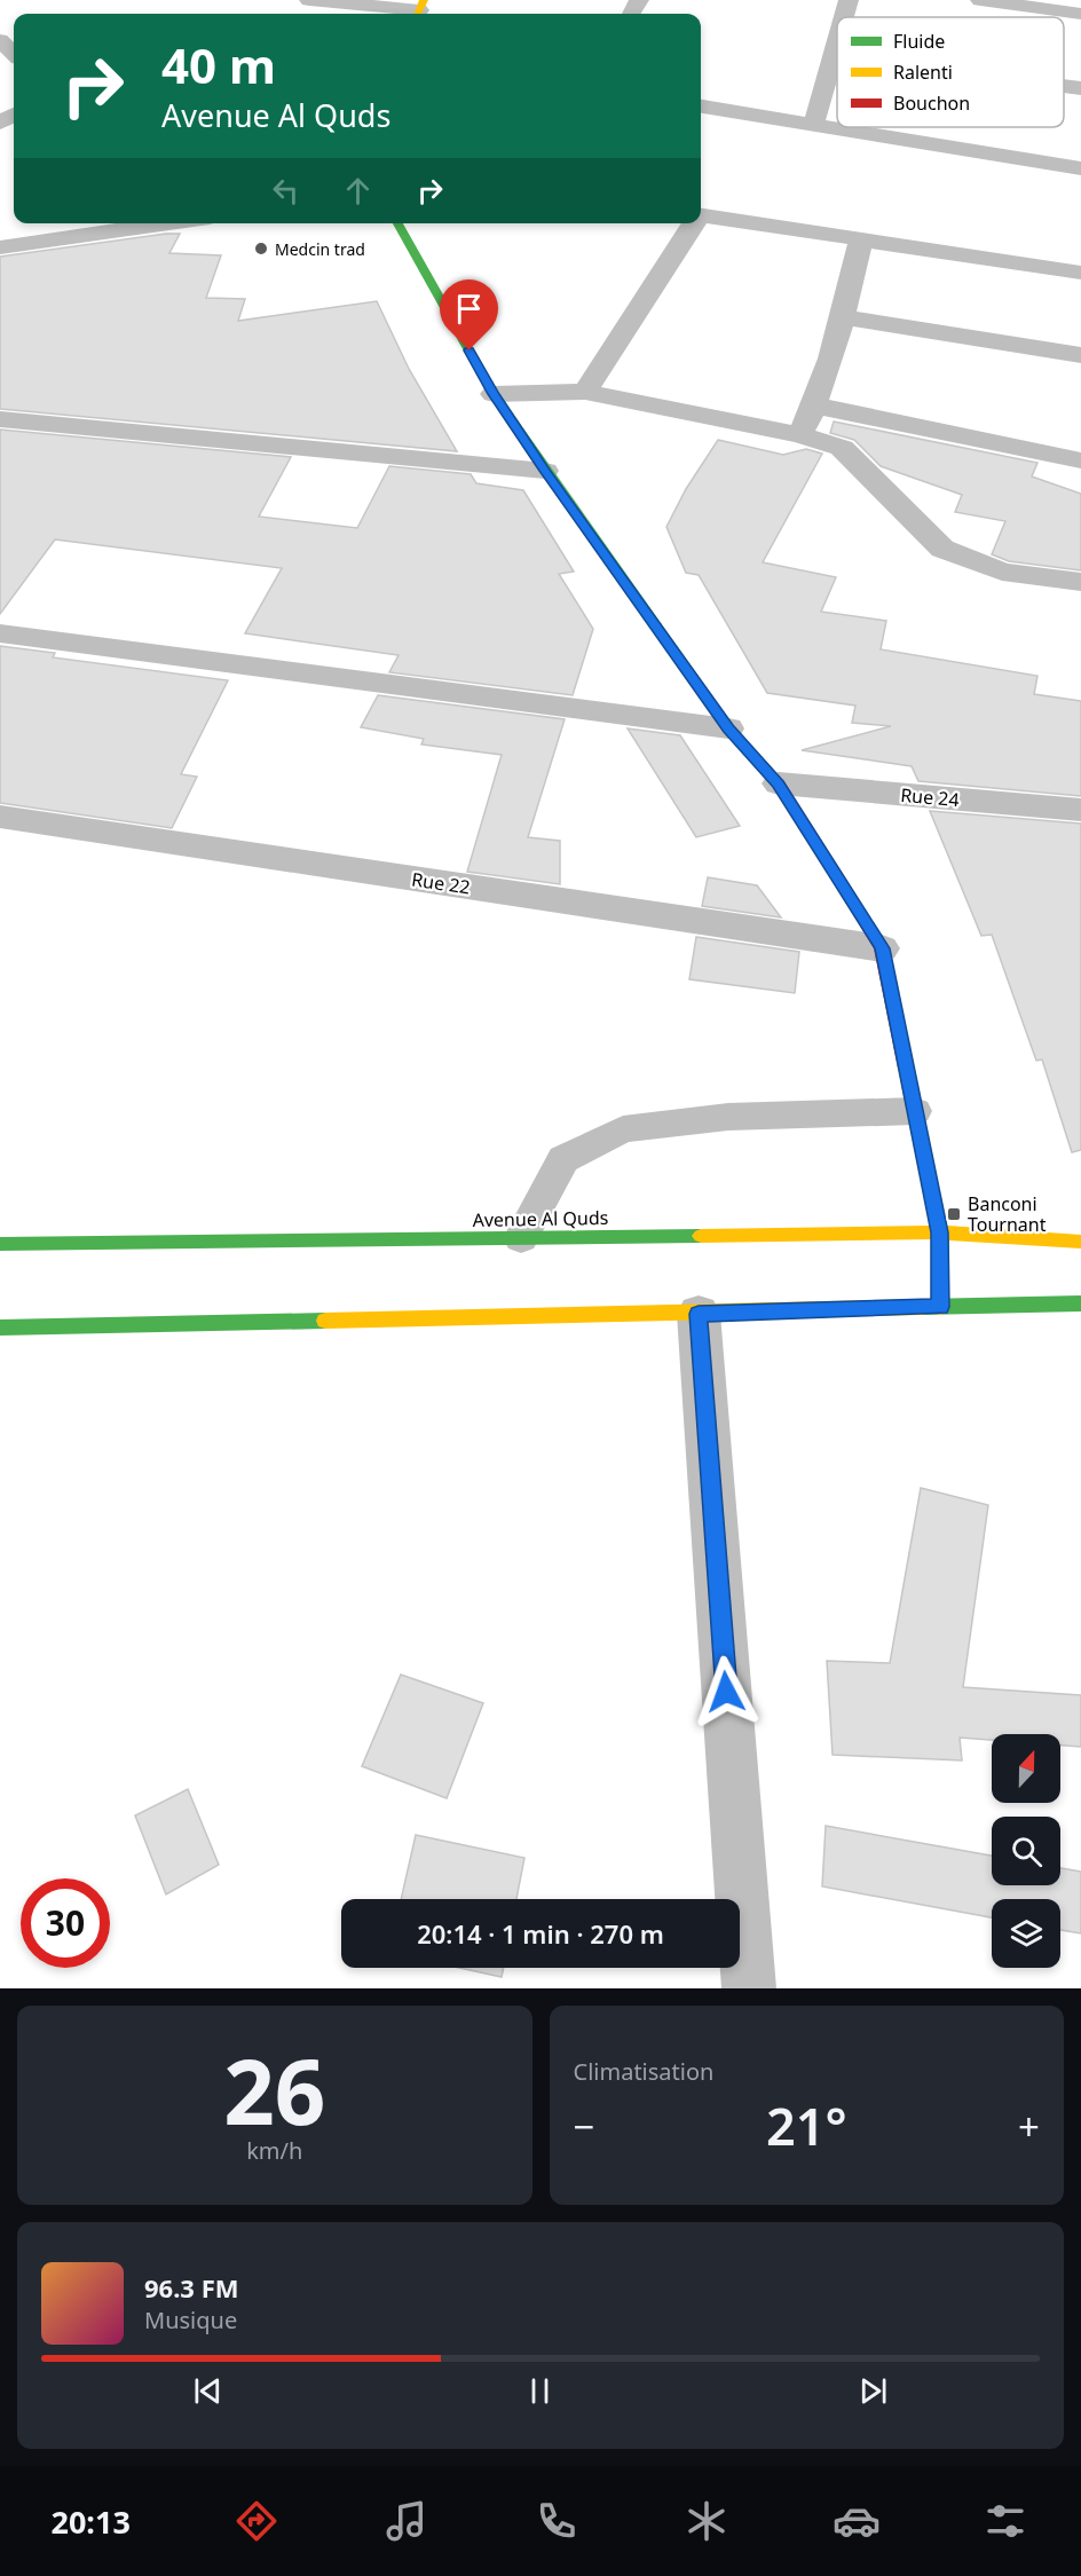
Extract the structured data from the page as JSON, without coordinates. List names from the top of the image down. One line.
{"streets":{"main road":["Avenue Al Quds"],"street":["Rue 24","Rue 22"]},"places":{"other":["Medcin trad"],"transit":["Banconi Tournant"]},"legend":["Fluide","Ralenti","Bouchon"],"north":"top","page":{"turn":["40 m","Avenue Al Quds"],"limit":"30","trip":"20:14 · 1 min · 270 m","tile":[["26","km/h"],"Climatisation"],"heat":["−","21°","+"],"song":["96.3 FM","Musique"],"tabs":"20:13"}}
